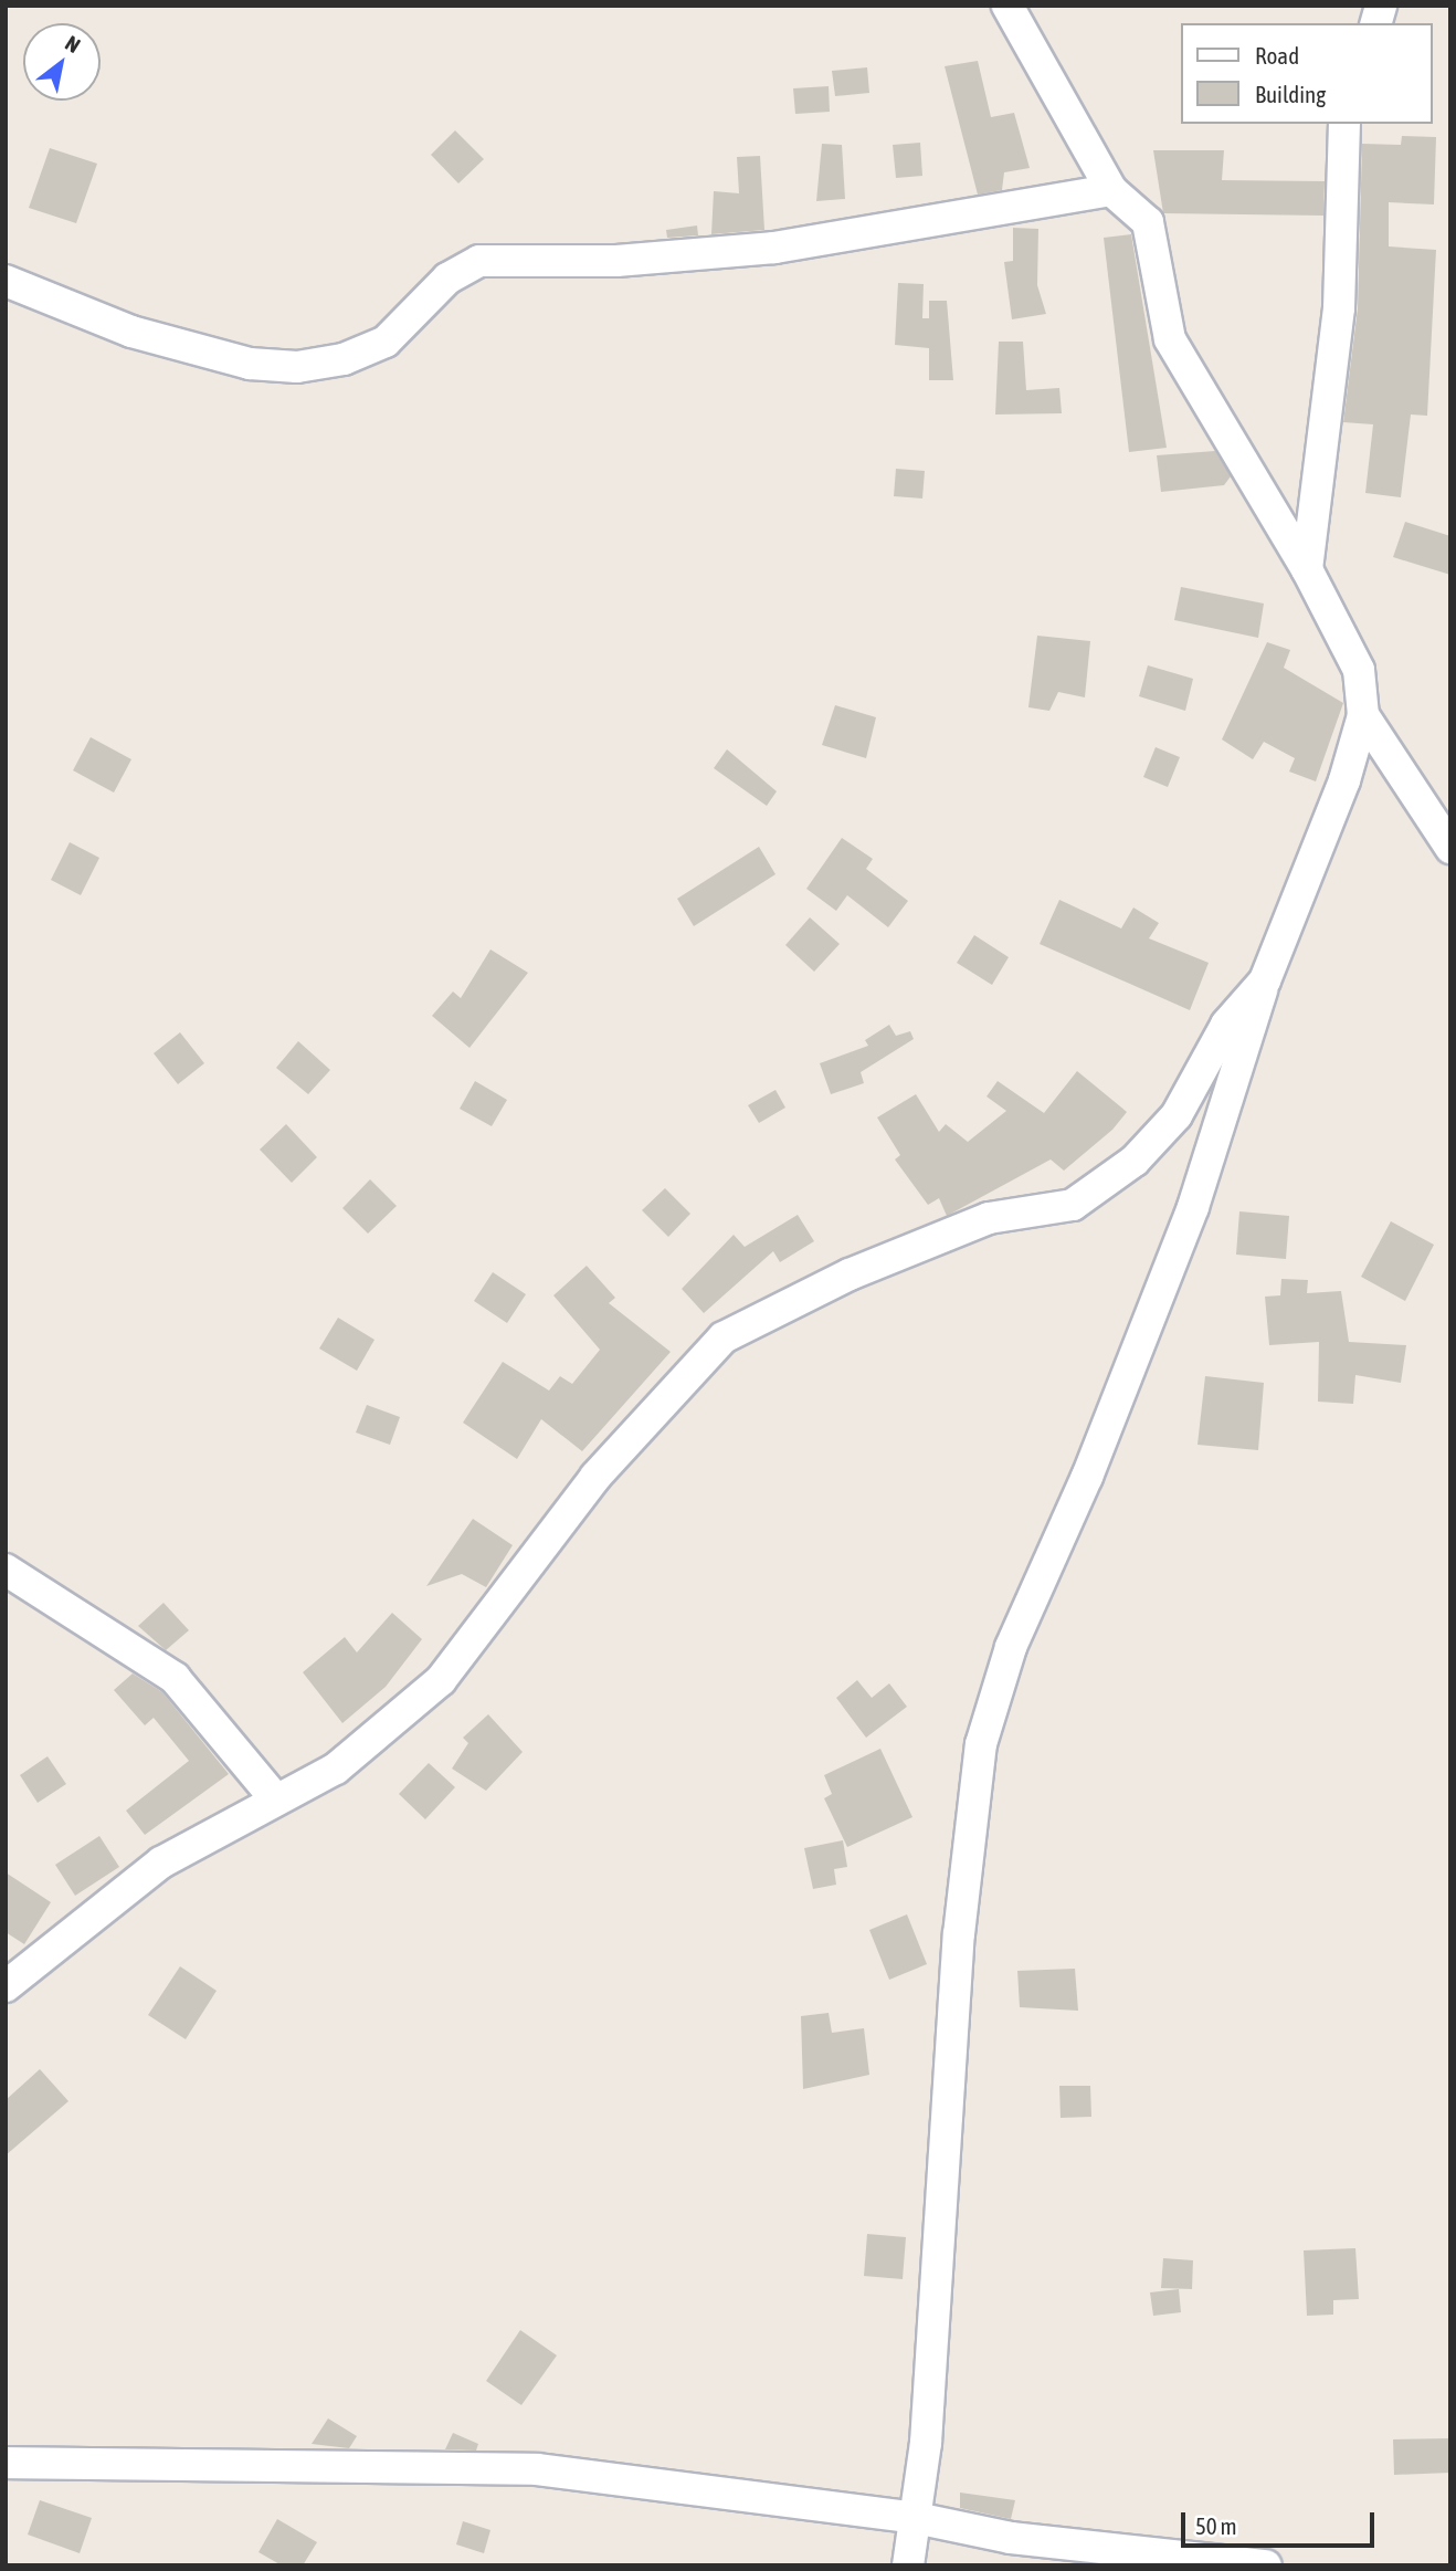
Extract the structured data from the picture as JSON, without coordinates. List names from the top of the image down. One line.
{"legend":["Road","Building"],"scale_bar":"50 m","north":"top right"}
